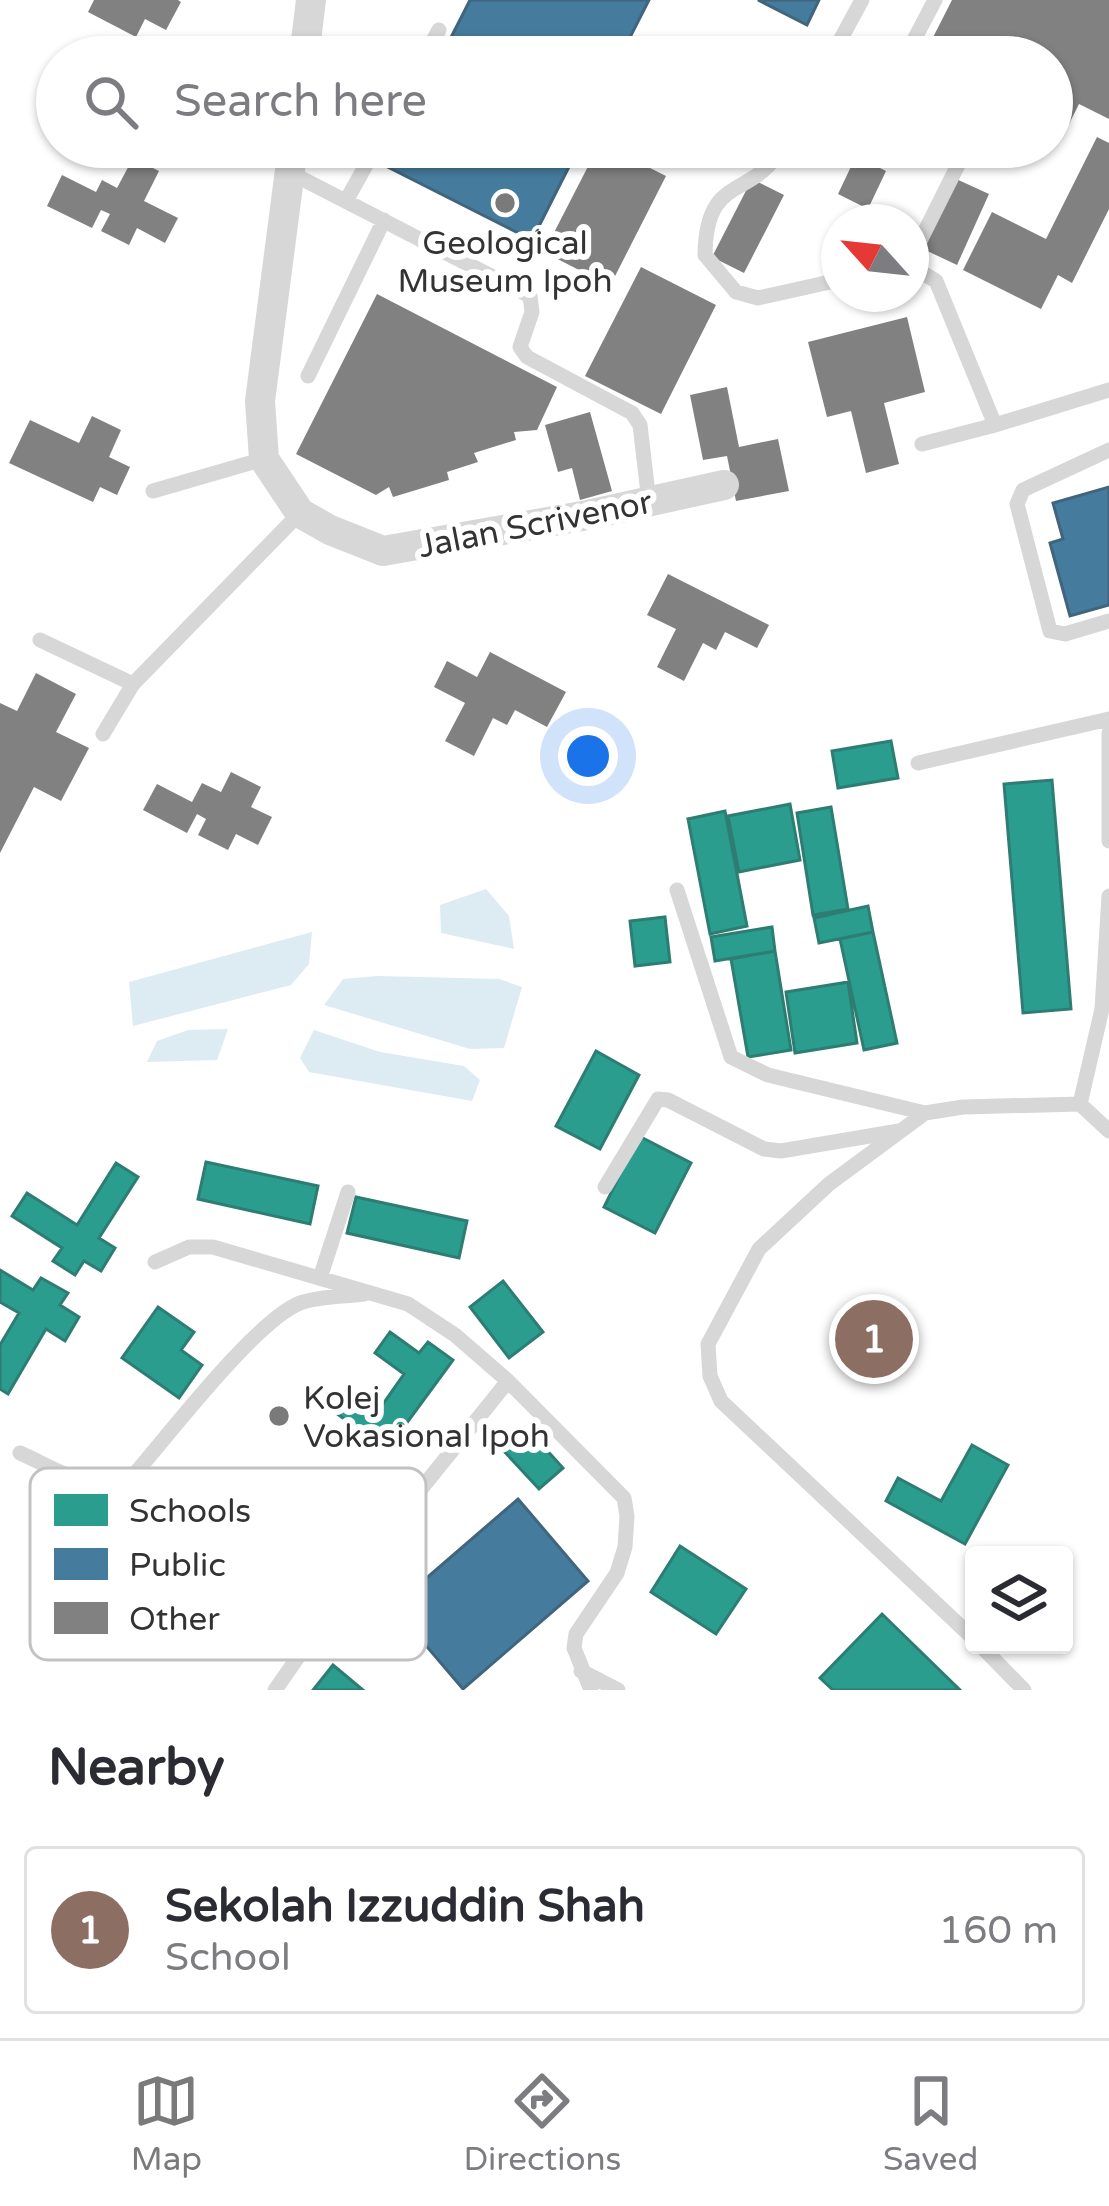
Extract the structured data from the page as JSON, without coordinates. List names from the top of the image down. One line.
{"streets":{"street":["Jalan Scrivenor"]},"places":["Geological Museum Ipoh","Kolej Vokasional Ipoh"],"legend":["Schools","Public","Other"],"north":"top left","page":{"search":"Search here","pins":"1","heading":"Nearby","list":[{"mark":"1","name":"Sekolah Izzuddin Shah","note":"School","value":"160 m"}],"nav":["Map","Directions","Saved"]}}
